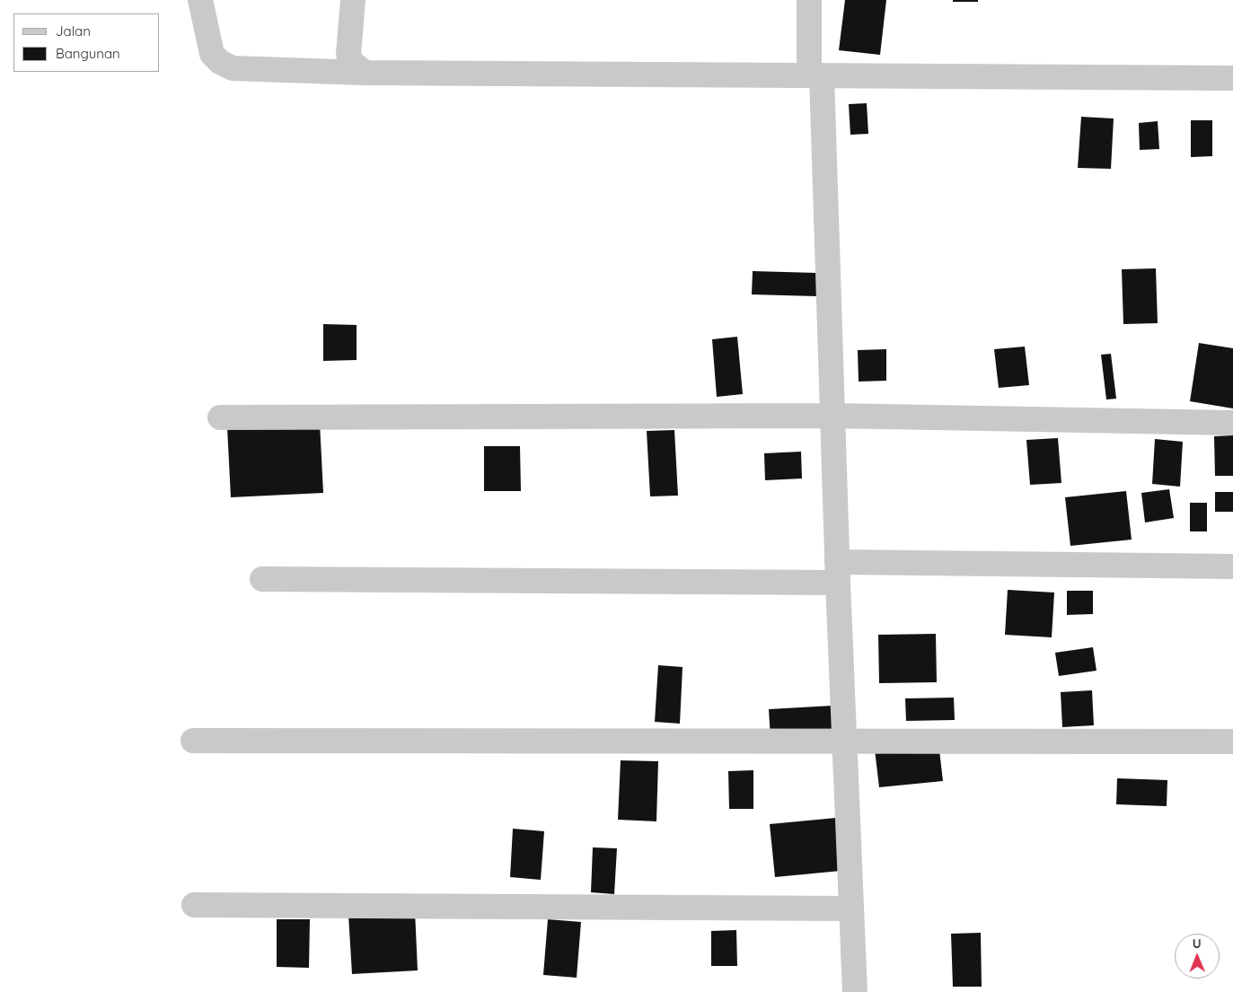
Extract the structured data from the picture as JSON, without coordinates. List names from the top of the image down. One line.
{"legend":["Jalan","Bangunan"],"north":"top"}
